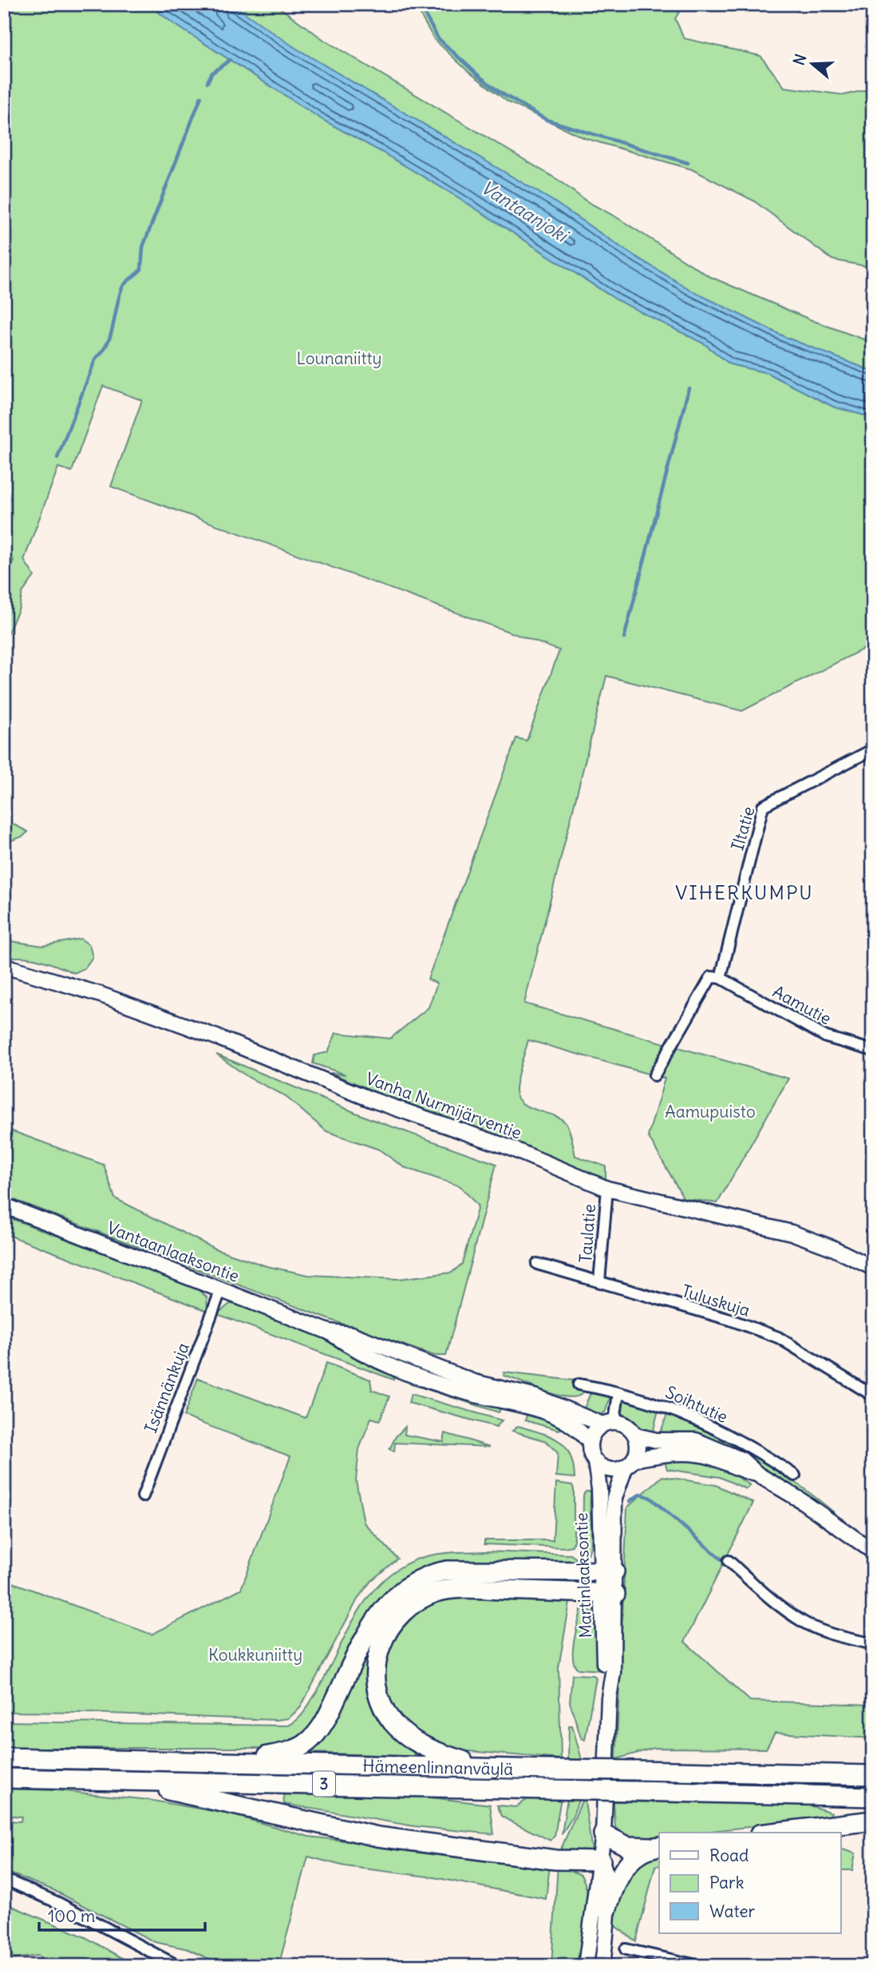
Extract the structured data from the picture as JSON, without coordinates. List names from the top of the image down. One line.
{"streets":{"highway":["Hämeenlinnanväylä","3"],"main road":["Vanha Nurmijärventie","Vantaanlaaksontie","Martinlaaksontie"],"street":["Iltatie","Aamutie","Taulatie","Tuluskuja","Isännänkuja","Soihtutie"]},"crossings":[["Iltatie","Aamutie"],["Vanha Nurmijärventie","Taulatie"],["Taulatie","Tuluskuja"],["Vantaanlaaksontie","Isännänkuja"],["Vantaanlaaksontie","Martinlaaksontie"]],"districts":["VIHERKUMPU"],"water":["Vantaanjoki"],"parks":["Lounaniitty","Aamupuisto","Koukkuniitty"],"legend":["Road","Park","Water"],"scale_bar":"100 m","north":"left"}
